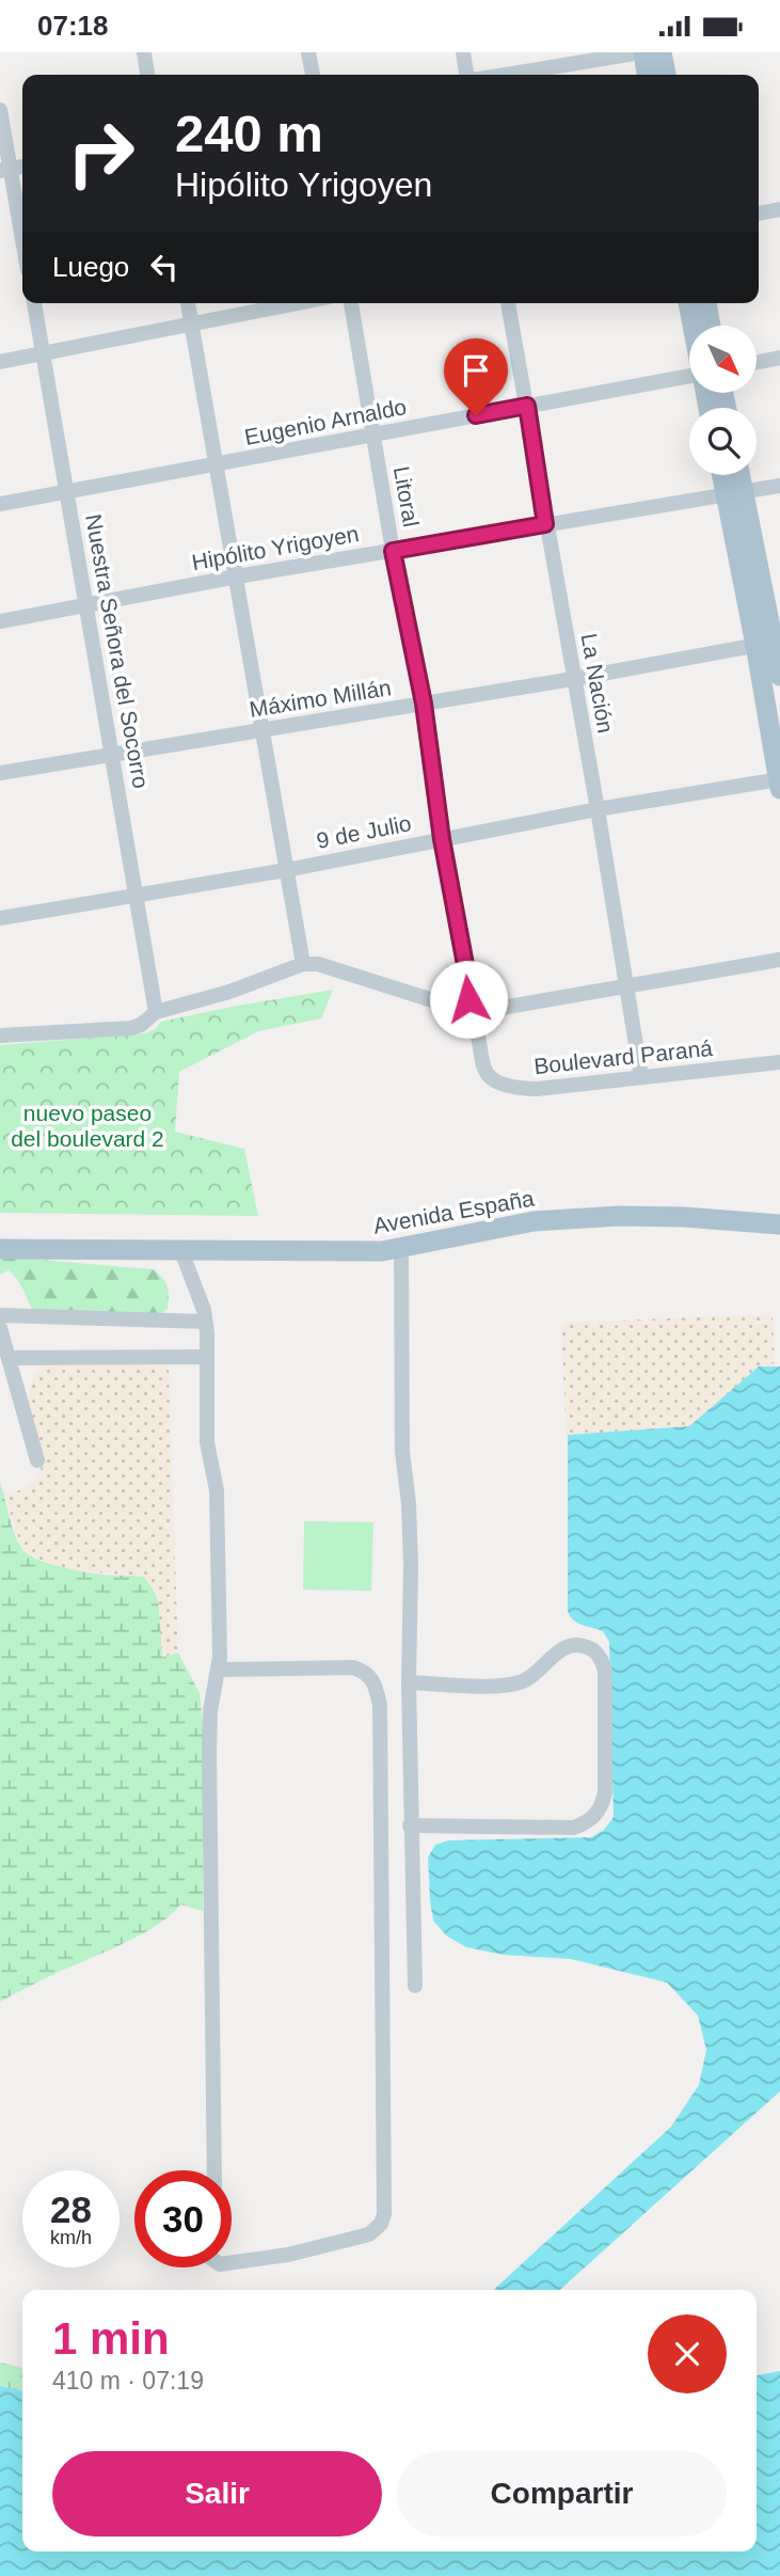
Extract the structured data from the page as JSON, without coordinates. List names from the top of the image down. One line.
{"streets":{"main road":["Avenida España"],"street":["Eugenio Arnaldo","Litoral","Hipólito Yrigoyen","Nuestra Señora del Socorro","La Nación","Máximo Millán","9 de Julio","Boulevard Paraná"]},"crossings":[["Eugenio Arnaldo","Litoral"],["Eugenio Arnaldo","Nuestra Señora del Socorro"],["Eugenio Arnaldo","La Nación"],["Litoral","Hipólito Yrigoyen"],["Litoral","Máximo Millán"],["Litoral","9 de Julio"],["Litoral","Boulevard Paraná"],["Hipólito Yrigoyen","Nuestra Señora del Socorro"],["Hipólito Yrigoyen","La Nación"],["Nuestra Señora del Socorro","Máximo Millán"],["Nuestra Señora del Socorro","9 de Julio"],["La Nación","Máximo Millán"],["La Nación","9 de Julio"],["La Nación","Boulevard Paraná"]],"parks":["nuevo paseo del boulevard 2"],"north":"bottom right","page":{"status":"07:18","turn":["240 m","Hipólito Yrigoyen"],"then":"Luego","speed":"28 km/h","limit":"30","heading":["1 min","410 m · 07:19"],"buttons":["Salir","Compartir"]}}
